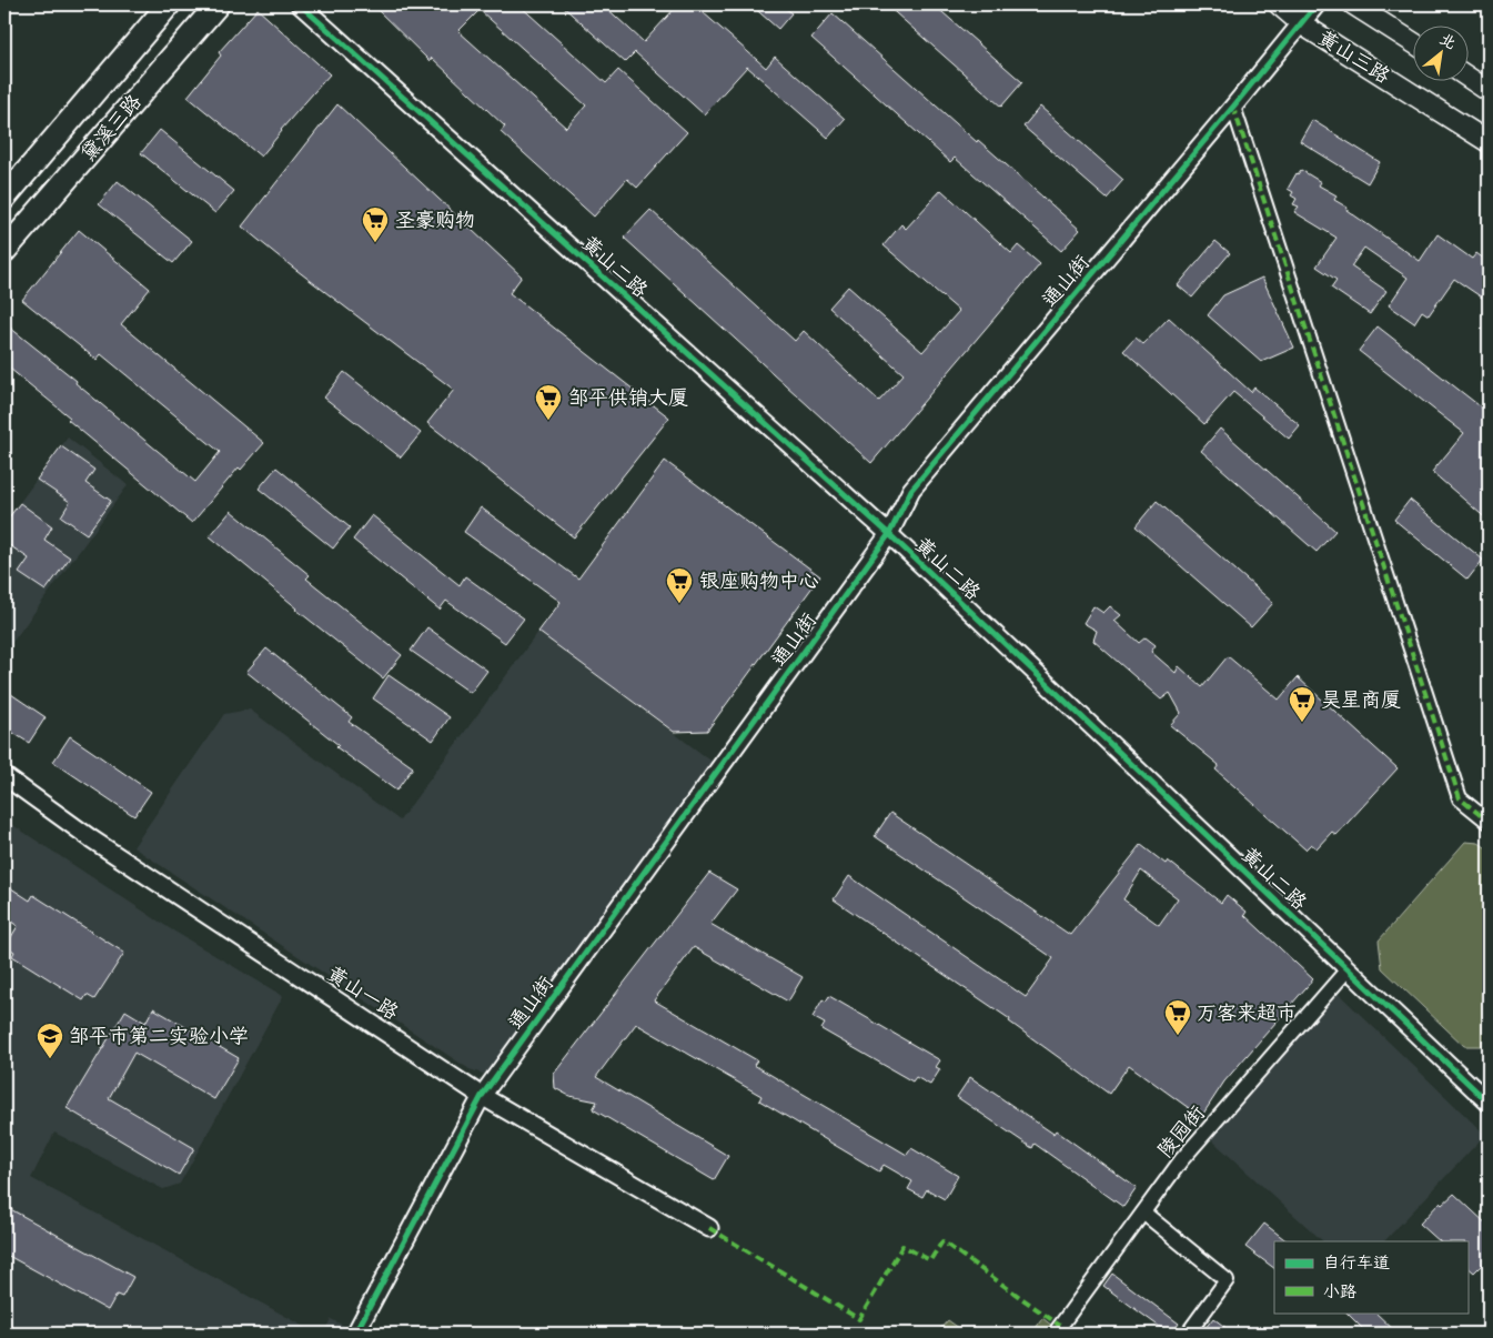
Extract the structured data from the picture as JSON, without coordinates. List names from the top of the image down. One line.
{"streets":{"main road":["黄山三路","黛溪三路"],"street":["黄山二路","通山街","黄山一路","陵园街"]},"crossings":[["黄山三路","通山街"],["黄山二路","通山街"],["黄山二路","陵园街"],["通山街","黄山一路"]],"places":{"supermarket":["圣豪购物","邹平供销大厦","银座购物中心","昊星商厦","万客来超市"],"school or university":["邹平市第二实验小学"]},"legend":["自行车道","小路"],"north":"top right"}
